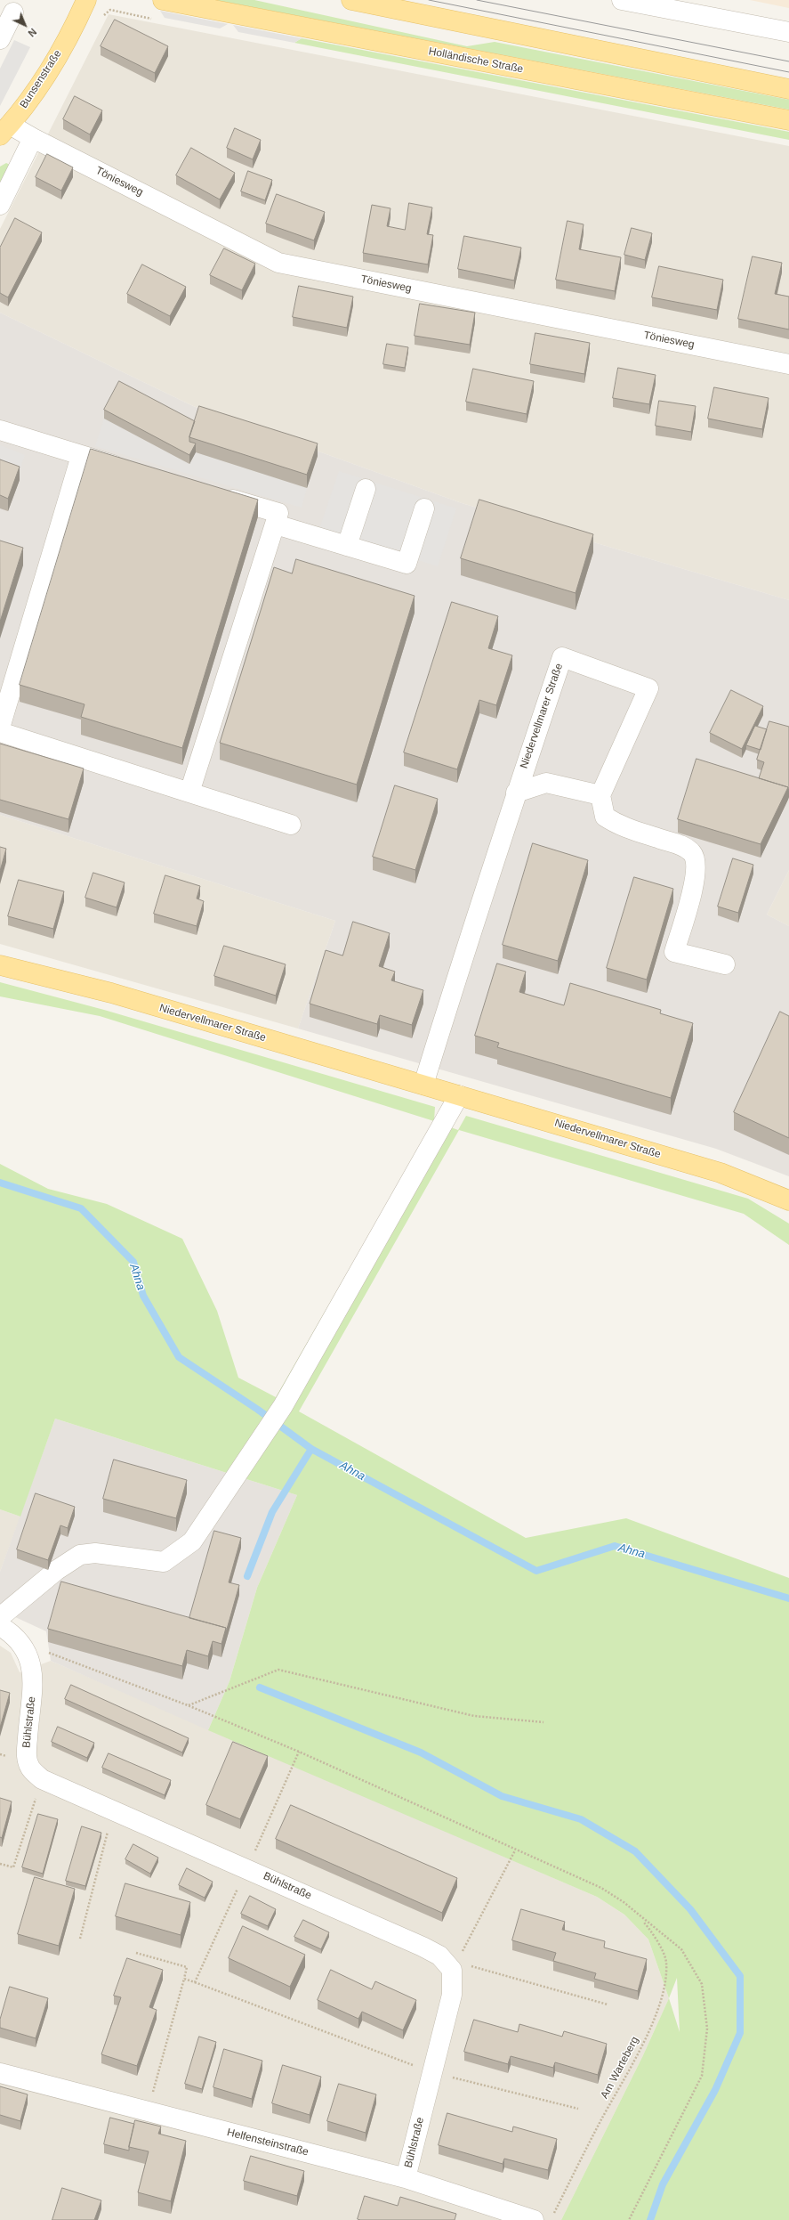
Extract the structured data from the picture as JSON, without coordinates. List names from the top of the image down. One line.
{"streets":{"main road":["Holländische Straße","Bunsenstraße","Niedervellmarer Straße"],"street":["Töniesweg","Bühlstraße","Helfensteinstraße"],"path":["Am Warteberg"]},"crossings":[["Bunsenstraße","Töniesweg"],["Bühlstraße","Helfensteinstraße"]],"water":["Ahna"],"north":"bottom right"}
